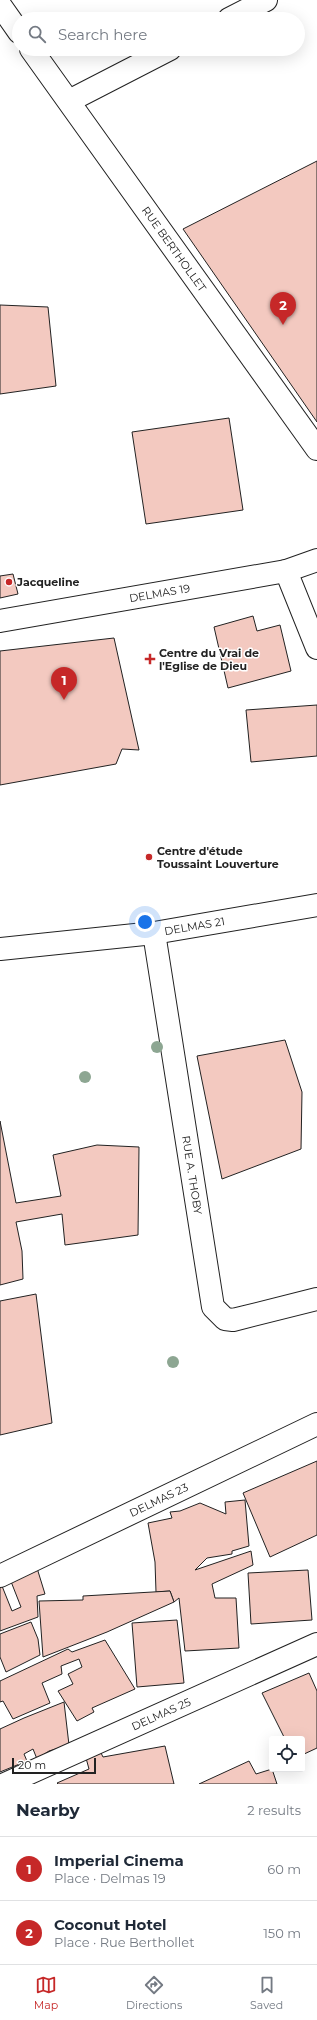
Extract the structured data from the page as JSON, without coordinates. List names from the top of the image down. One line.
{"streets":{"street":["RUE BERTHOLLET","DELMAS 19","DELMAS 21","RUE A. THOBY","DELMAS 23","DELMAS 25"]},"crossings":[["DELMAS 21","RUE A. THOBY"]],"places":{"other":["Jacqueline","Centre d'étude Toussaint Louverture"],"health":["Centre du Vrai de l'Eglise de Dieu"]},"scale_bar":"20 m","page":{"search":"Search here","pins":["2","1"],"scale":"20 m","heading":["Nearby","2 results"],"list":[{"mark":"1","name":"Imperial Cinema","note":"Place · Delmas 19","value":"60 m"},{"mark":"2","name":"Coconut Hotel","note":"Place · Rue Berthollet","value":"150 m"}],"nav":["Map","Directions","Saved"]}}
